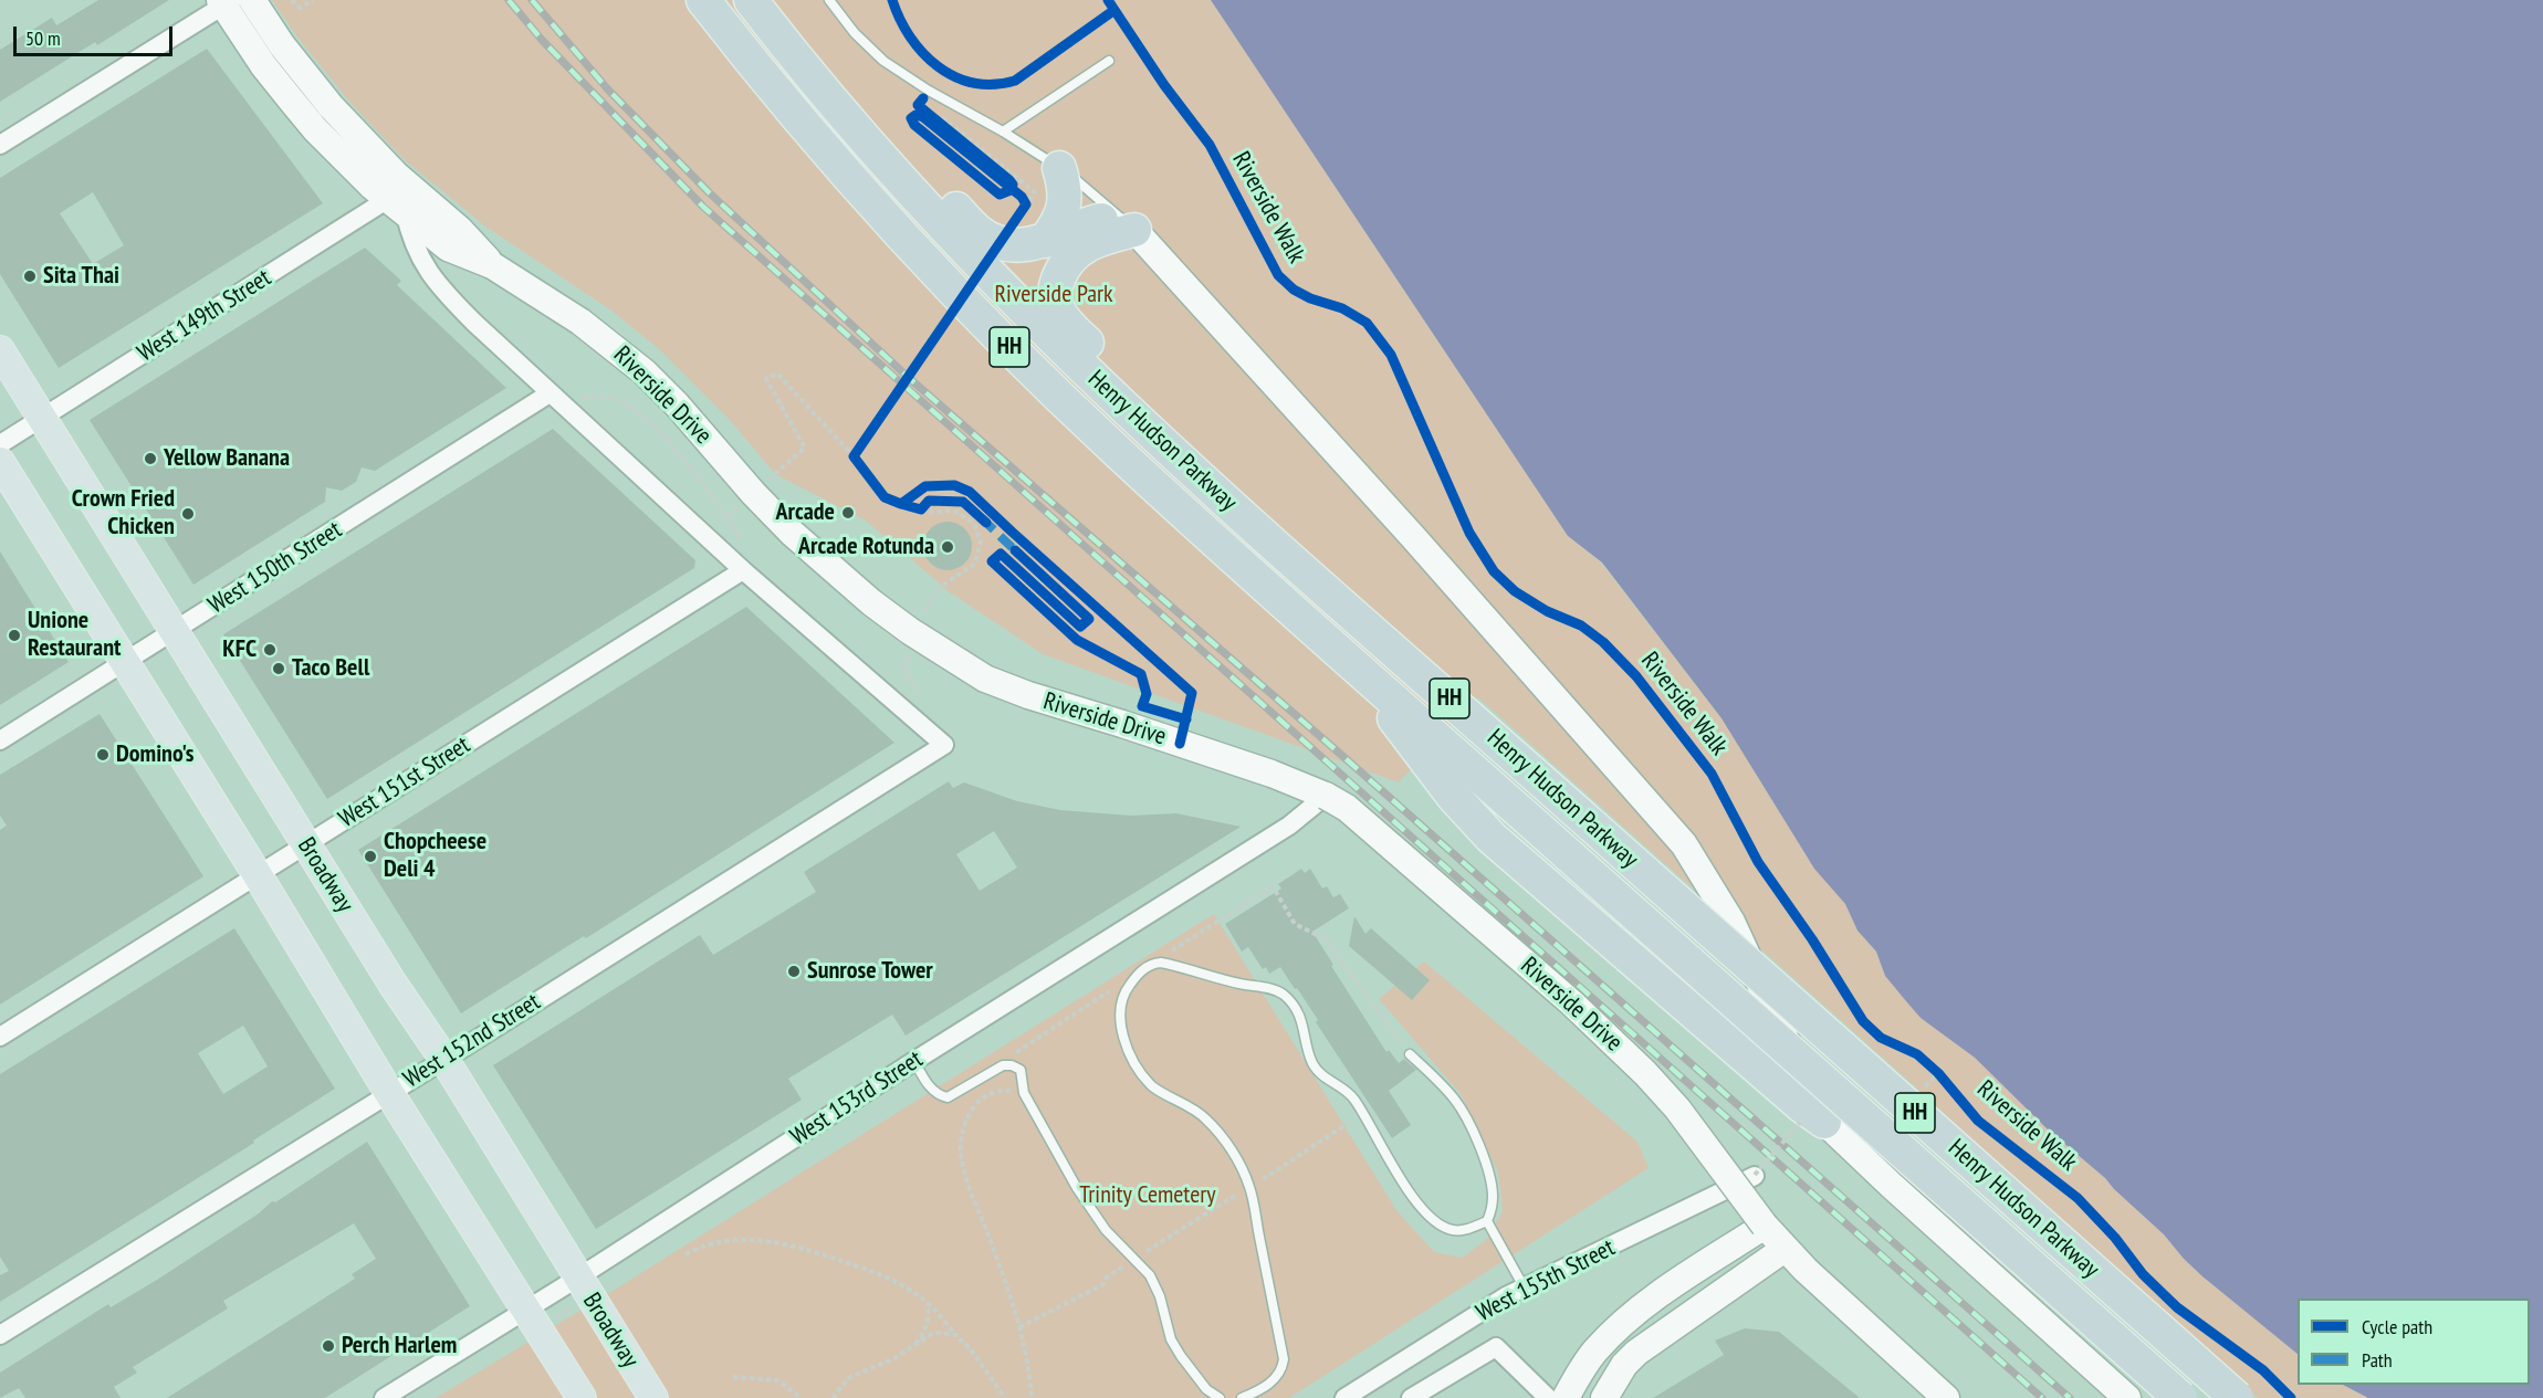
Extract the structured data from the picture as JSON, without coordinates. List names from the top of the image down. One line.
{"streets":{"highway":["HH","Henry Hudson Parkway"],"main road":["Riverside Drive","Broadway"],"street":["West 149th Street","West 150th Street","West 151st Street","West 152nd Street","West 153rd Street","West 155th Street"],"cycle path":["Riverside Walk"]},"crossings":[["West 149th Street","Riverside Drive"],["West 149th Street","Broadway"],["Riverside Drive","West 150th Street"],["Riverside Drive","West 151st Street"],["Riverside Drive","West 152nd Street"],["Riverside Drive","West 153rd Street"],["West 150th Street","Broadway"],["West 151st Street","Broadway"],["Broadway","West 152nd Street"],["Broadway","West 153rd Street"]],"parks":["Riverside Park","Trinity Cemetery"],"places":["Sita Thai","Yellow Banana","Arcade","Crown Fried Chicken","Arcade Rotunda","Unione Restaurant","KFC","Taco Bell","Domino's","Chopcheese Deli 4","Sunrose Tower","Perch Harlem"],"legend":["Cycle path","Path"],"scale_bar":"50 m"}
